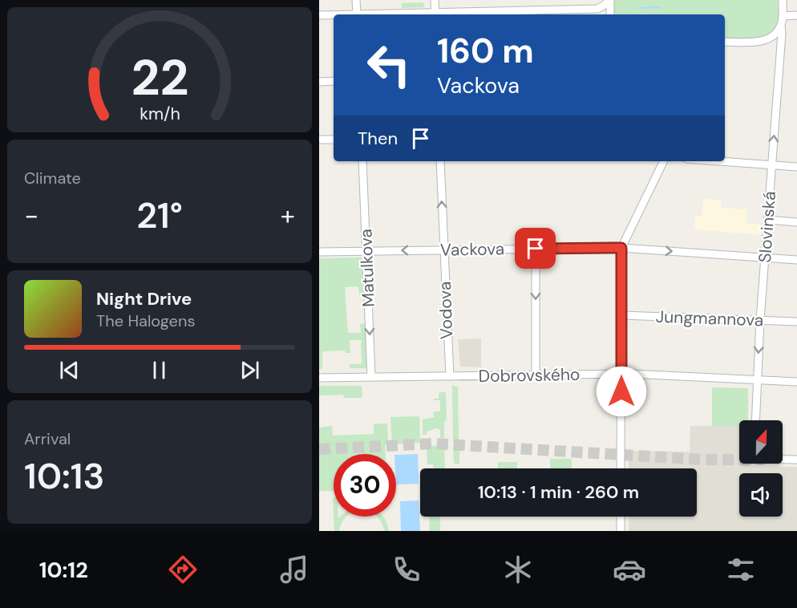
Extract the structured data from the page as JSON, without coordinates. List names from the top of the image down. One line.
{"streets":{"street":["Slovinská","Vackova","Matulkova","Vodova","Jungmannova","Dobrovského"]},"crossings":[["Slovinská","Vackova"],["Slovinská","Jungmannova"],["Slovinská","Dobrovského"],["Vackova","Matulkova"],["Vackova","Vodova"],["Matulkova","Dobrovského"],["Vodova","Dobrovského"]],"one_way":["Matulkova","Vodova"],"north":"top","page":{"turn":["160 m","Vackova"],"then":"Then","tile":["Climate",["Arrival","10:13"]],"heat":["−","21°","+"],"song":["Night Drive","The Halogens"],"limit":"30","trip":"10:13 · 1 min · 260 m","tabs":"10:12","gauge":["22","km/h"]}}
